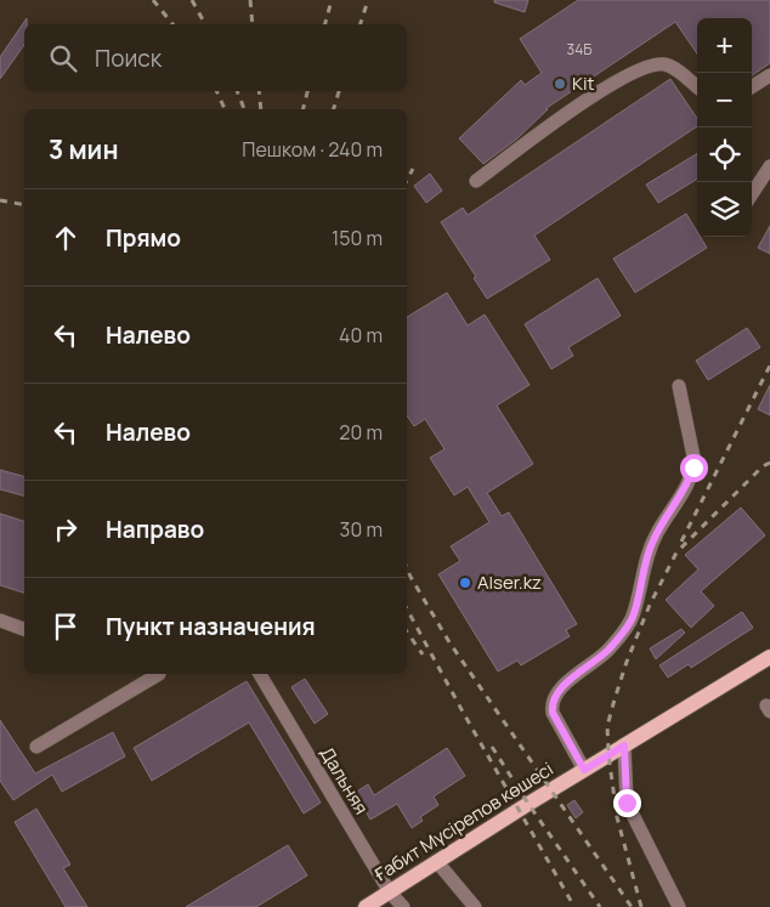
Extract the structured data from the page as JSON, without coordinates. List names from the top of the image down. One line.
{"streets":{"main road":["Ғабит Мүсірепов көшесі"],"lane":["Дальняя"]},"crossings":[["Дальняя","Ғабит Мүсірепов көшесі"]],"places":["Kit","Alser.kz"],"house_numbers":["34Б"],"page":{"map_buttons":["+","−"],"search":"Поиск","heading":["3 мин","Пешком · 240 m"],"list":[["Прямо","150 m"],["Налево","40 m"],["Налево","20 m"],["Направо","30 m"],"Пункт назначения"]}}
